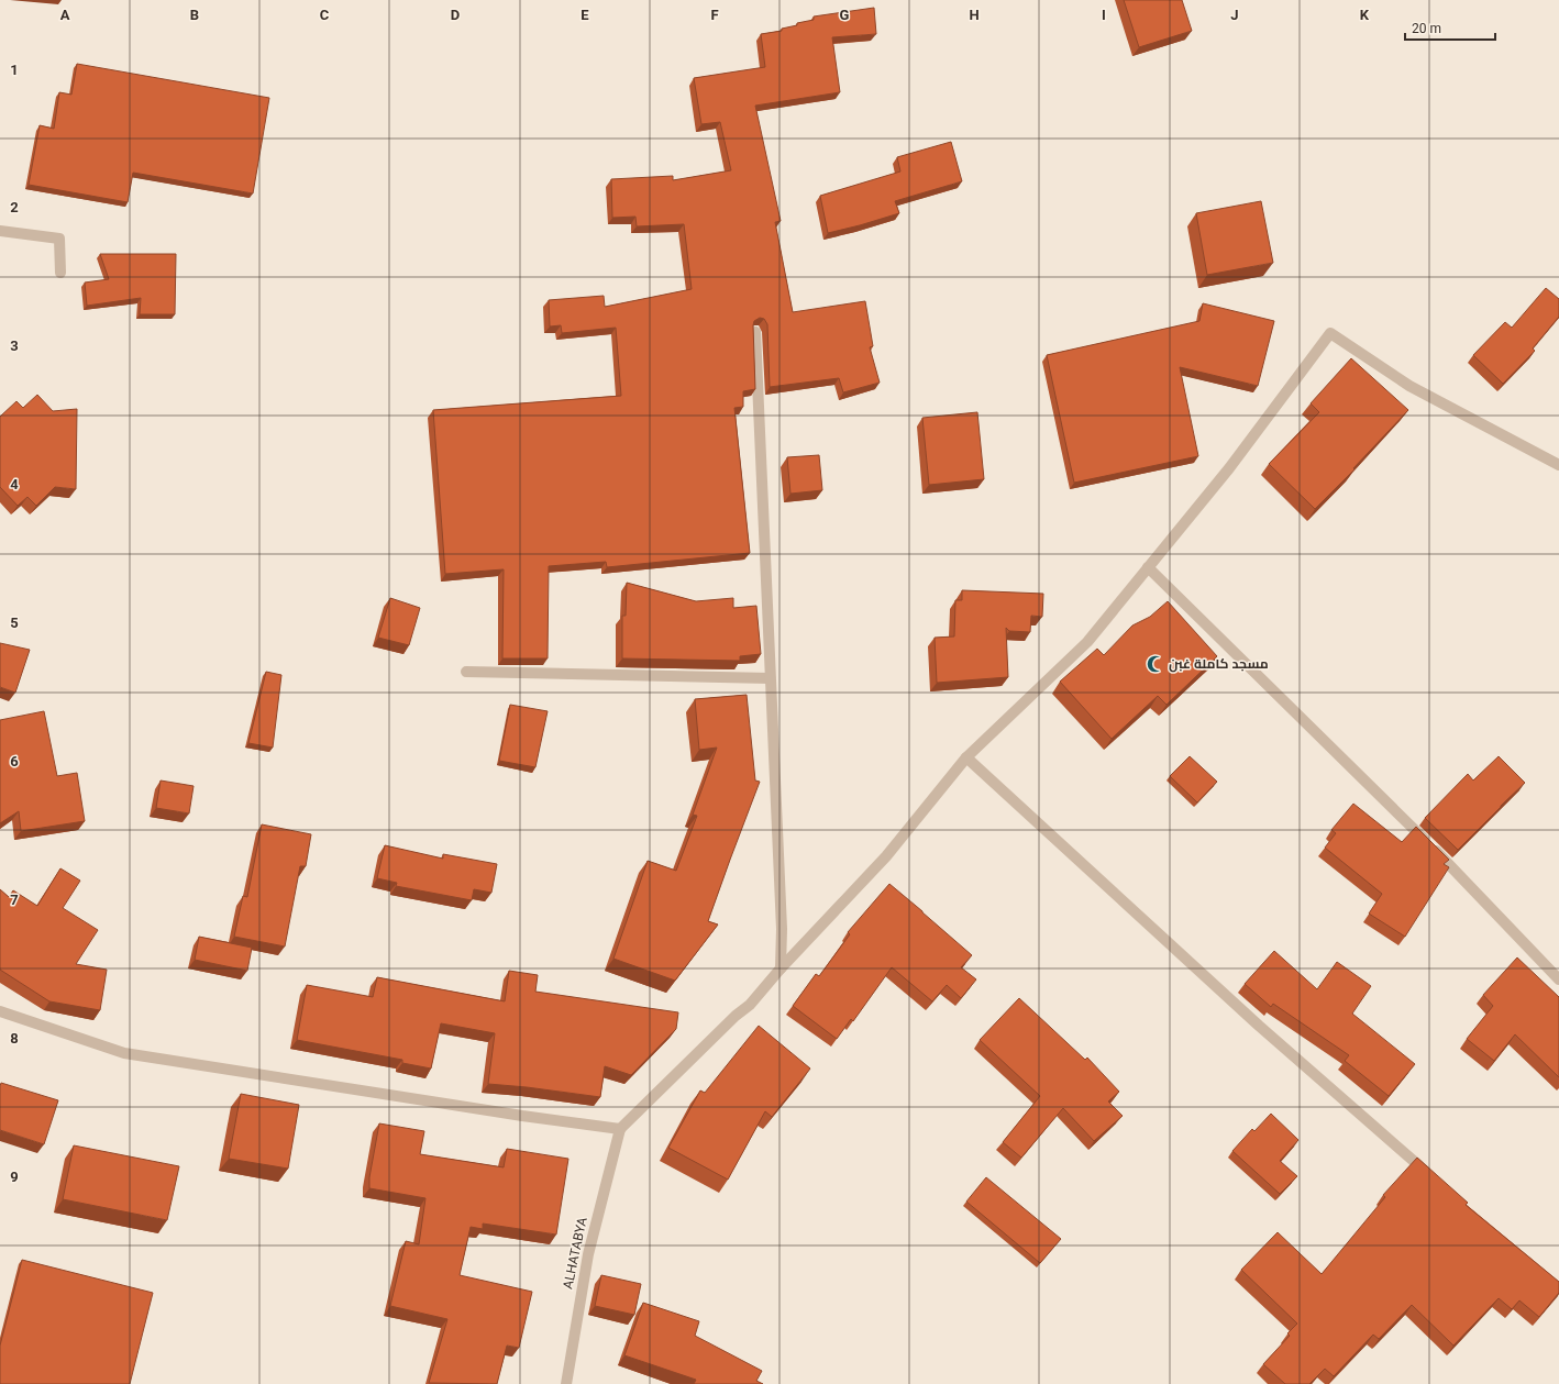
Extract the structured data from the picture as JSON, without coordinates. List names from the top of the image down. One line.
{"streets":{"street":["ALHATABYA"]},"places":{"mosque":["مسجد كاملة غبن"]},"scale_bar":"20 m","grid":{"columns":["A","B","C","D","E","F","G","H","I","J","K"],"rows":["1","2","3","4","5","6","7","8","9"]}}
